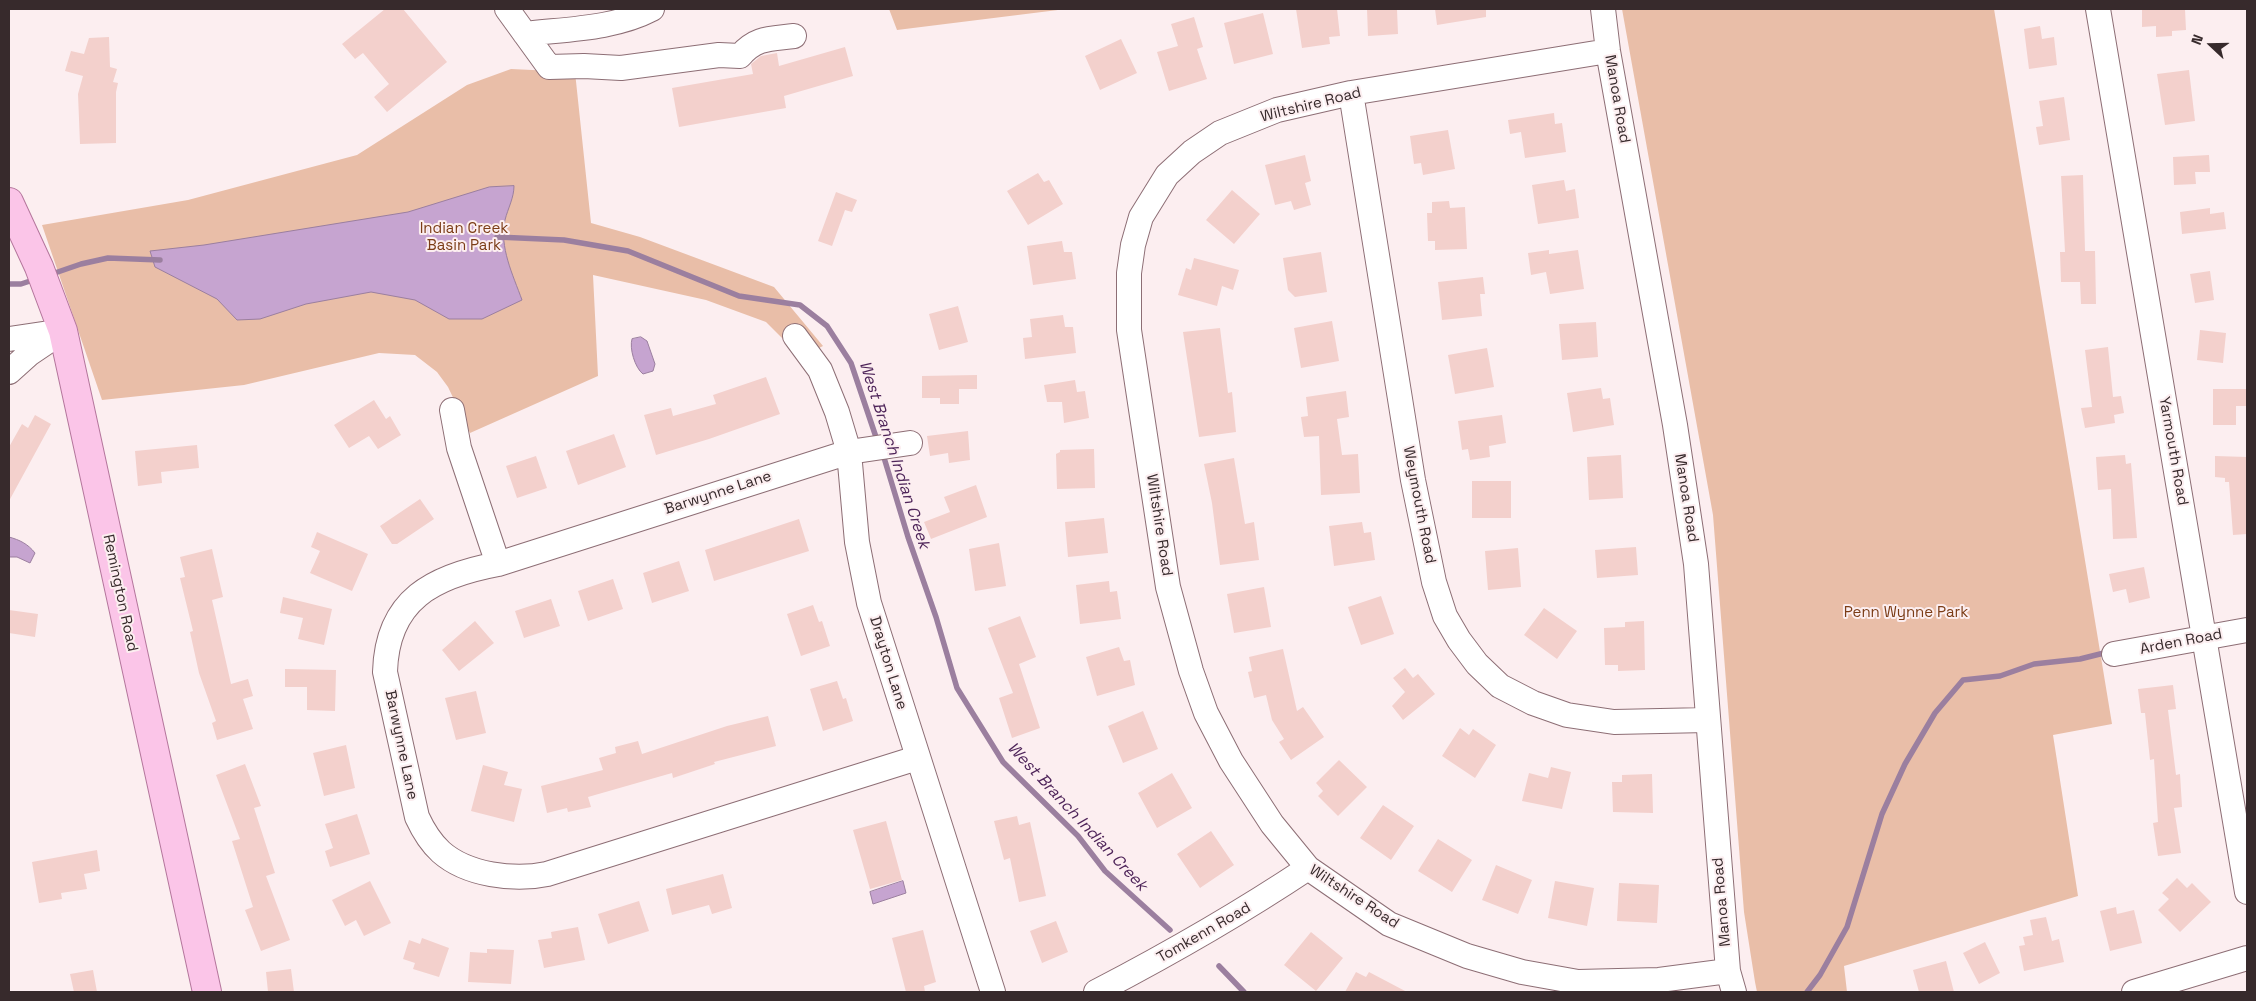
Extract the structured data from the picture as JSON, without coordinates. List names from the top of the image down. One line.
{"streets":{"main road":["Remington Road"],"street":["Manoa Road","Wiltshire Road","Yarmouth Road","Barwynne Lane","Weymouth Road","Arden Road","Drayton Lane","Tomkenn Road"]},"crossings":[["Manoa Road","Wiltshire Road"],["Manoa Road","Weymouth Road"],["Wiltshire Road","Weymouth Road"],["Wiltshire Road","Tomkenn Road"],["Yarmouth Road","Arden Road"],["Barwynne Lane","Drayton Lane"]],"water":["West Branch Indian Creek"],"parks":["Indian Creek Basin Park","Penn Wynne Park"],"north":"left"}
